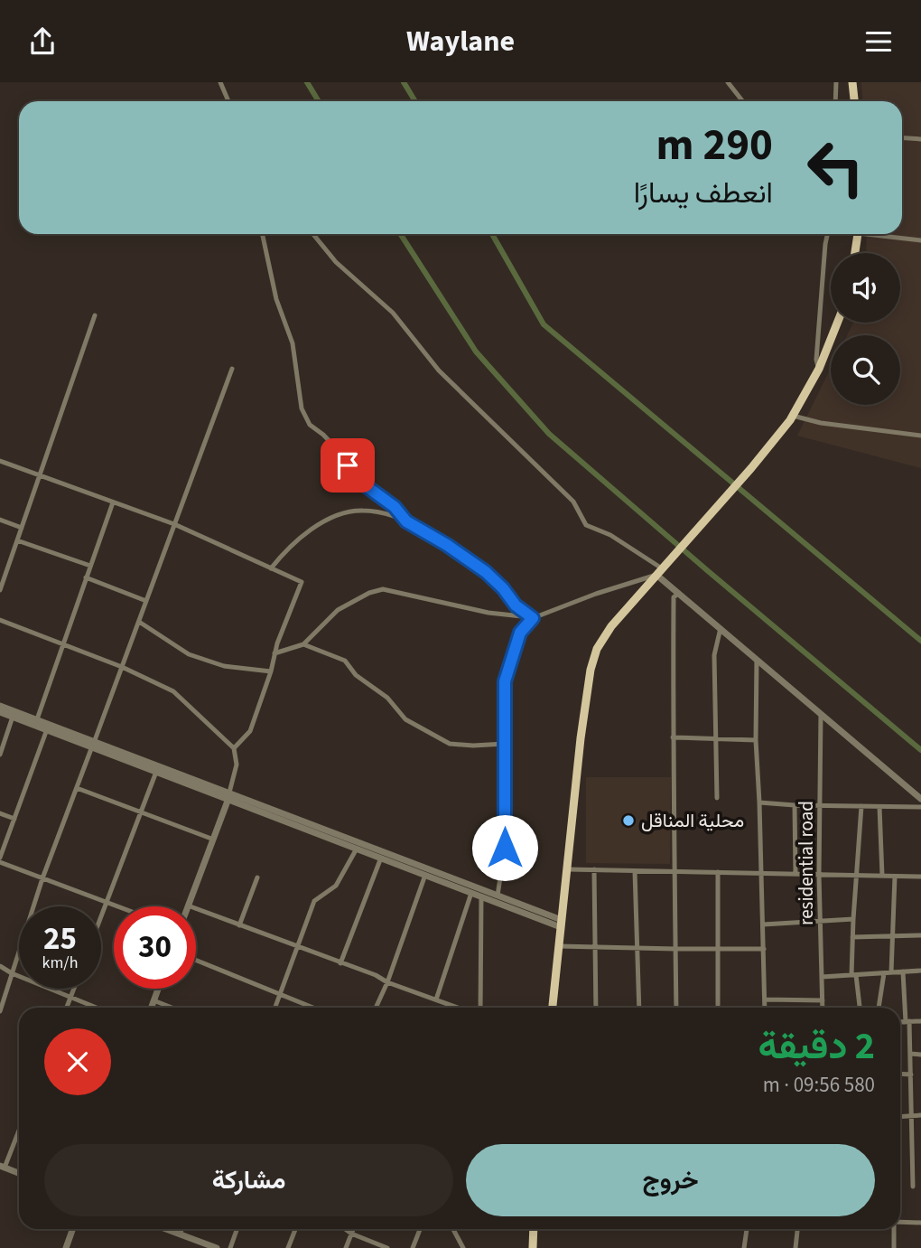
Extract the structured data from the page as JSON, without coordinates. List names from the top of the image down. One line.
{"streets":{"street":["residential road"]},"places":["محلية المناقل"],"page":{"header":"Waylane","turn":["290 m","انعطف يسارًا"],"speed":"25 km/h","limit":"30","heading":["2 دقيقة","580 m · 09:56"],"buttons":["خروج","مشاركة"]}}
